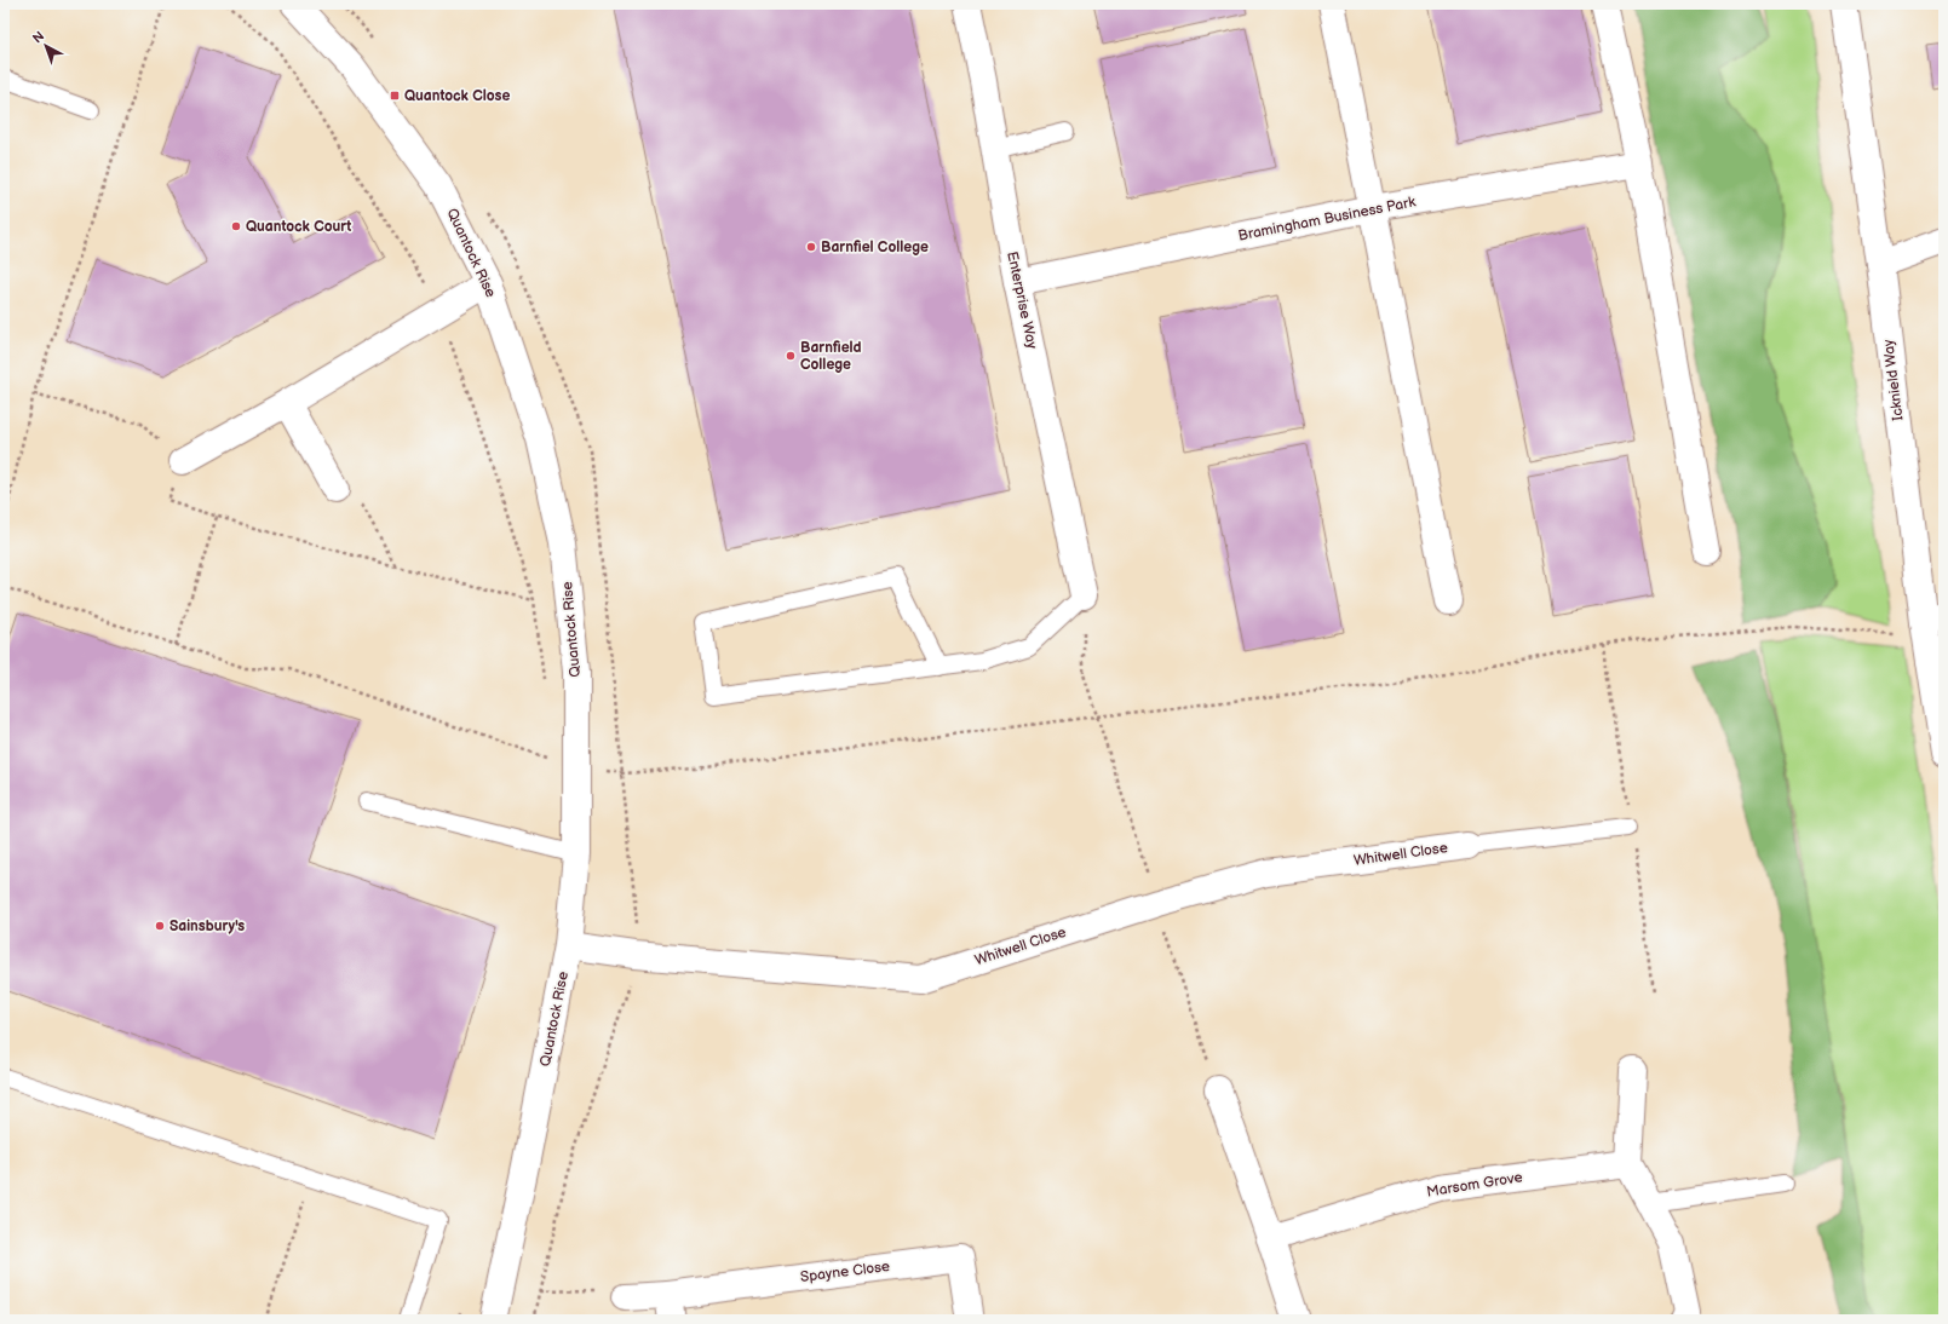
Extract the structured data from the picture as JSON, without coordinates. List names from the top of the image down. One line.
{"streets":{"street":["Bramingham Business Park","Quantock Rise","Enterprise Way","Icknield Way","Whitwell Close","Marsom Grove","Spayne Close"]},"crossings":[["Bramingham Business Park","Enterprise Way"],["Quantock Rise","Whitwell Close"]],"places":{"transit":["Quantock Close"],"other":["Quantock Court","Barnfiel College","Barnfield College","Sainsbury's"]},"north":"top left"}
